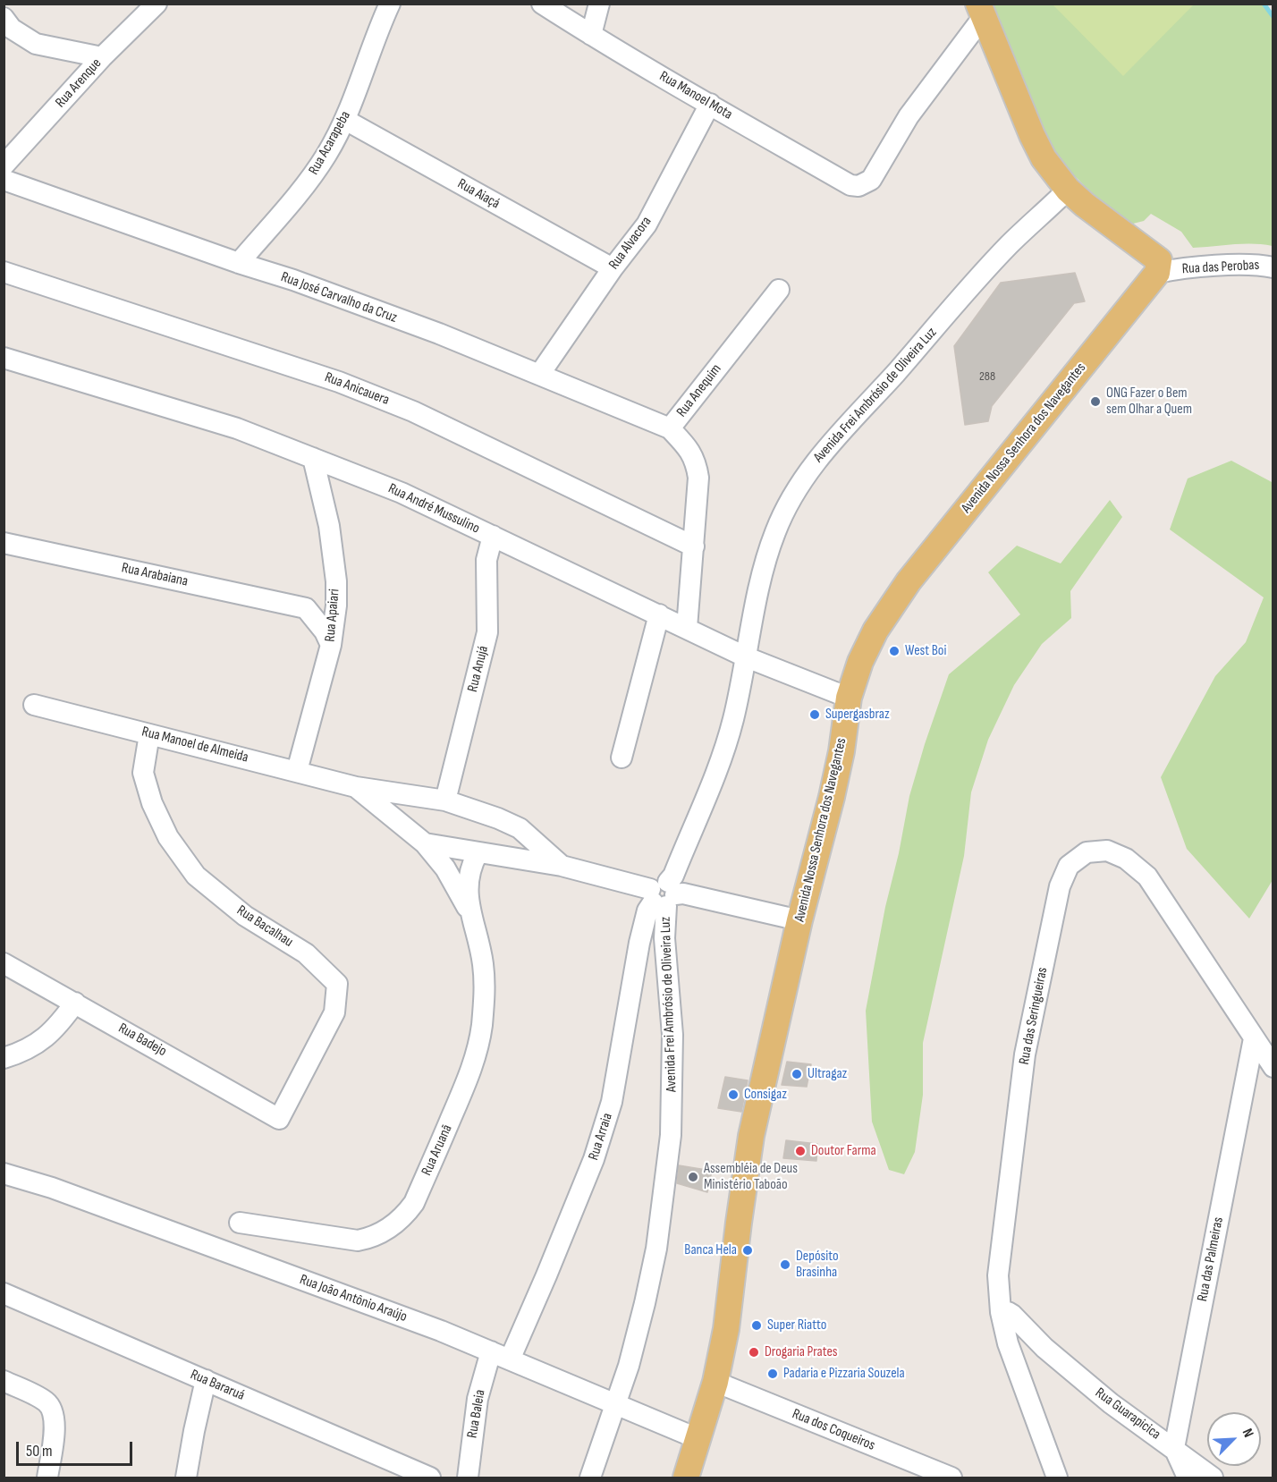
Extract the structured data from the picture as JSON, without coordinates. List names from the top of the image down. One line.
{"streets":{"main road":["Avenida Nossa Senhora dos Navegantes"],"street":["Rua Arenque","Rua Manoel Mota","Rua Acarapeba","Rua Aiaçá","Rua Alvacora","Rua das Perobas","Rua José Carvalho da Cruz","Rua Anicauera","Rua Anequim","Avenida Frei Ambrósio de Oliveira Luz","Rua André Mussulino","Rua Arabaiana","Rua Apaiari","Rua Anujá","Rua Manoel de Almeida","Rua Bacalhau","Rua das Seringueiras","Rua Badejo","Rua Arraia","Rua Aruanã","Rua das Palmeiras","Rua João Antônio Araújo","Rua Bararuá","Rua Baleia","Rua Guarapicica","Rua dos Coqueiros"]},"crossings":[["Rua Manoel Mota","Rua Alvacora"],["Rua Acarapeba","Rua Aiaçá"],["Rua Acarapeba","Rua José Carvalho da Cruz"],["Rua Aiaçá","Rua Alvacora"],["Rua Alvacora","Rua José Carvalho da Cruz"],["Rua das Perobas","Avenida Nossa Senhora dos Navegantes"],["Rua José Carvalho da Cruz","Rua Anequim"],["Rua Anicauera","Rua Anequim"],["Rua Anequim","Rua André Mussulino"],["Avenida Frei Ambrósio de Oliveira Luz","Rua André Mussulino"],["Avenida Frei Ambrósio de Oliveira Luz","Rua Manoel de Almeida"],["Avenida Frei Ambrósio de Oliveira Luz","Rua Arraia"],["Avenida Frei Ambrósio de Oliveira Luz","Rua João Antônio Araújo"],["Avenida Nossa Senhora dos Navegantes","Rua André Mussulino"],["Avenida Nossa Senhora dos Navegantes","Rua Manoel de Almeida"],["Avenida Nossa Senhora dos Navegantes","Rua João Antônio Araújo"],["Avenida Nossa Senhora dos Navegantes","Rua dos Coqueiros"],["Rua André Mussulino","Rua Apaiari"],["Rua André Mussulino","Rua Anujá"],["Rua Apaiari","Rua Manoel de Almeida"],["Rua Anujá","Rua Manoel de Almeida"],["Rua Manoel de Almeida","Rua Bacalhau"],["Rua Manoel de Almeida","Rua Arraia"],["Rua Manoel de Almeida","Rua Aruanã"],["Rua Bacalhau","Rua Badejo"],["Rua das Seringueiras","Rua das Palmeiras"],["Rua das Seringueiras","Rua Guarapicica"],["Rua Arraia","Rua João Antônio Araújo"],["Rua das Palmeiras","Rua Guarapicica"],["Rua João Antônio Araújo","Rua Baleia"]],"places":["ONG Fazer o Bem sem Olhar a Quem","West Boi","Supergasbraz","Ultragaz","Consigaz","Doutor Farma","Assembléia de Deus Ministério Taboão","Banca Hela","Depósito Brasinha","Super Riatto","Drogaria Prates","Padaria e Pizzaria Souzela"],"house_numbers":["288"],"scale_bar":"50 m","north":"top right"}
